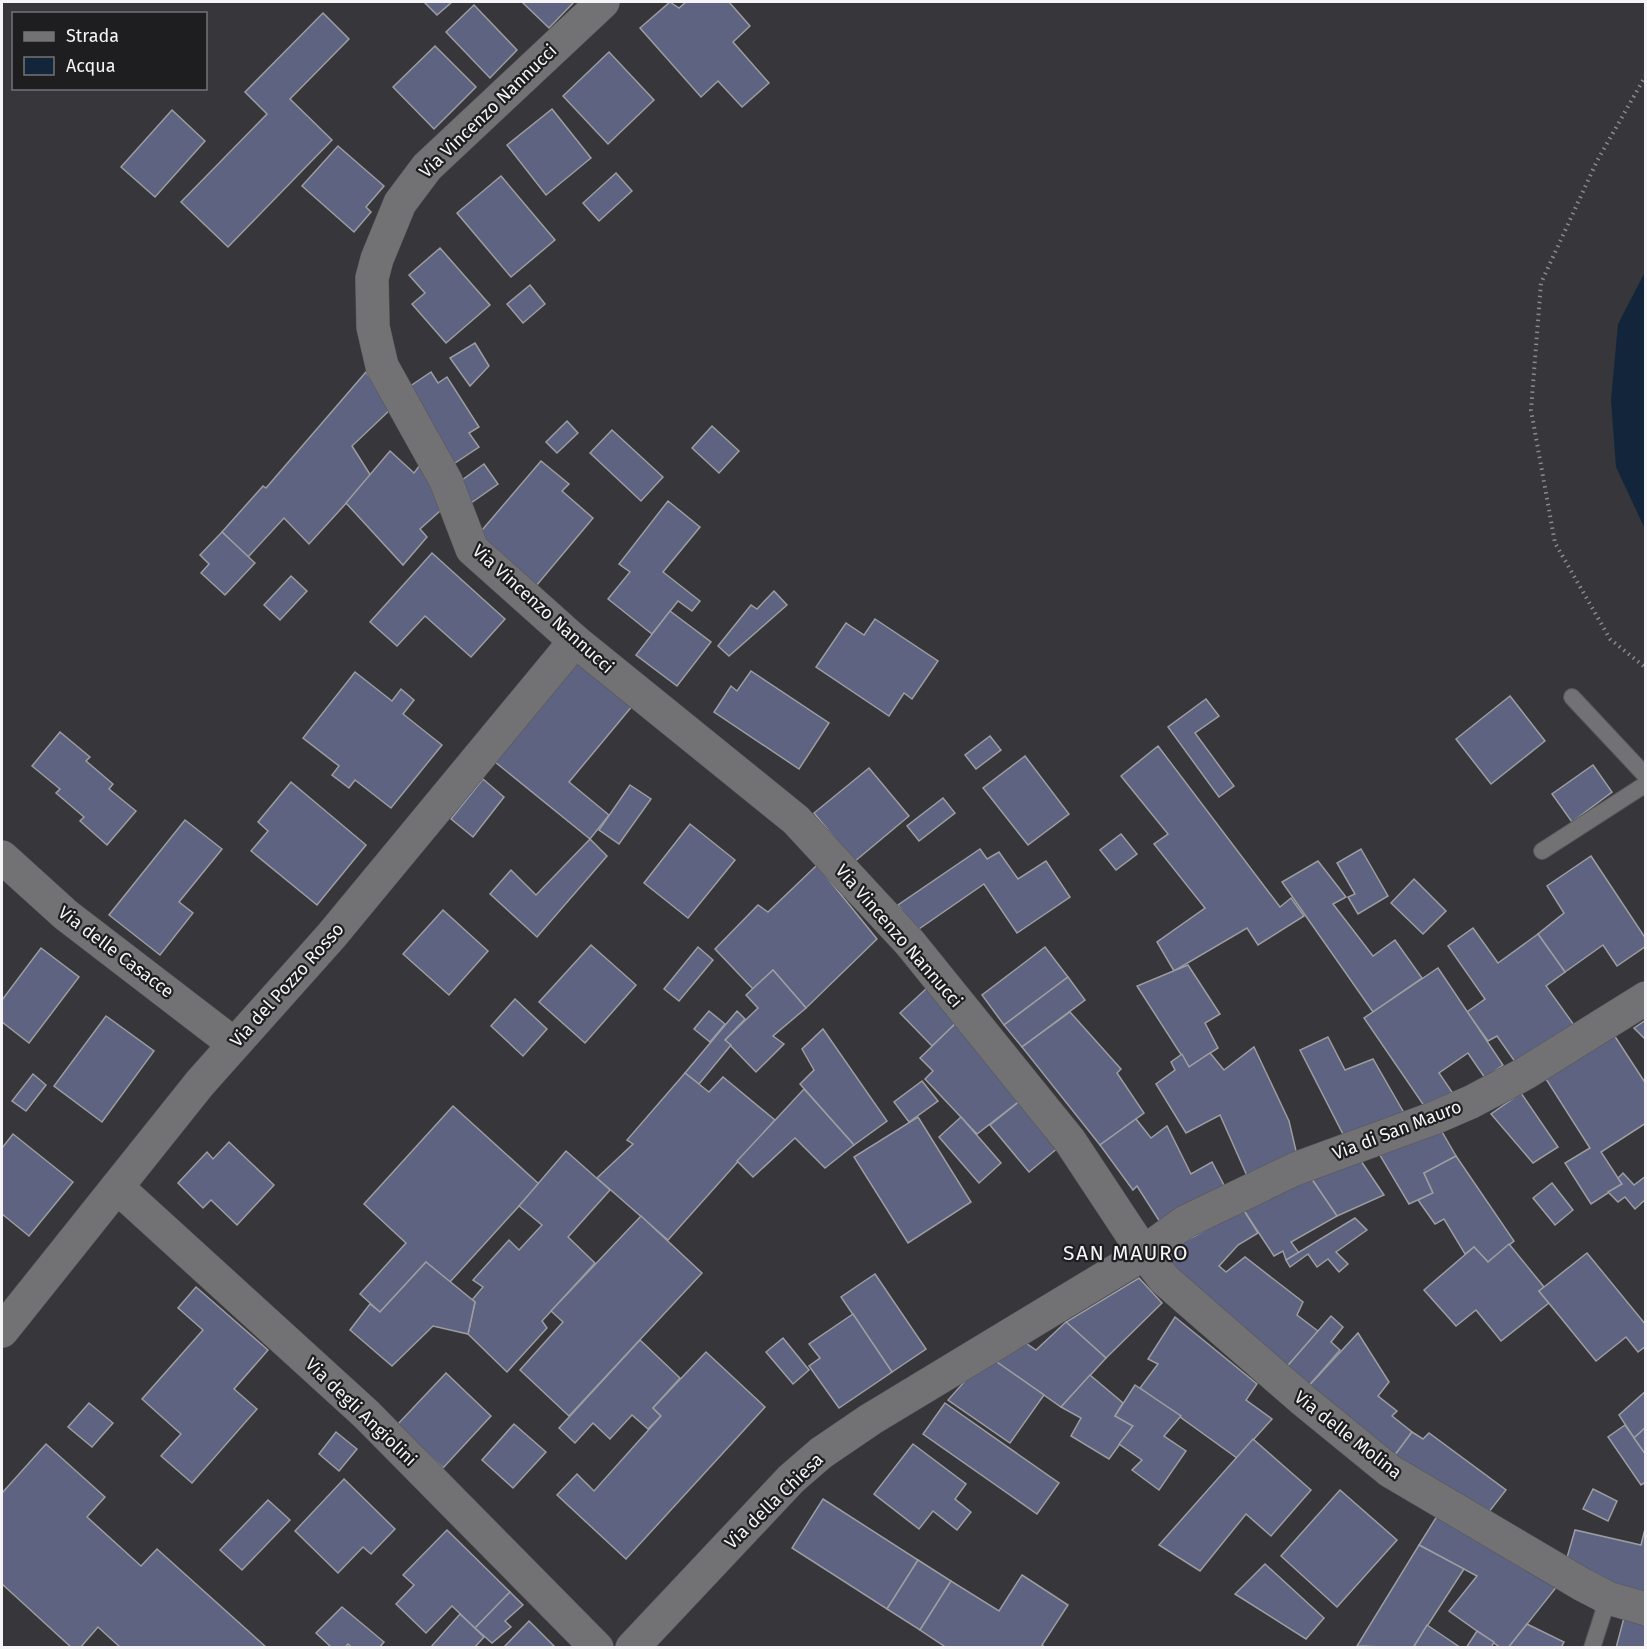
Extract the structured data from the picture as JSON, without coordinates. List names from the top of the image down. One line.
{"streets":{"street":["Via Vincenzo Nannucci","Via delle Casacce","Via del Pozzo Rosso","Via di San Mauro","Via degli Angiolini","Via delle Molina","Via della Chiesa"]},"crossings":[["Via Vincenzo Nannucci","Via del Pozzo Rosso"],["Via Vincenzo Nannucci","Via di San Mauro"],["Via Vincenzo Nannucci","Via delle Molina"],["Via delle Casacce","Via del Pozzo Rosso"],["Via del Pozzo Rosso","Via degli Angiolini"],["Via di San Mauro","Via delle Molina"],["Via di San Mauro","Via della Chiesa"]],"districts":["SAN MAURO"],"legend":["Strada","Acqua"]}
